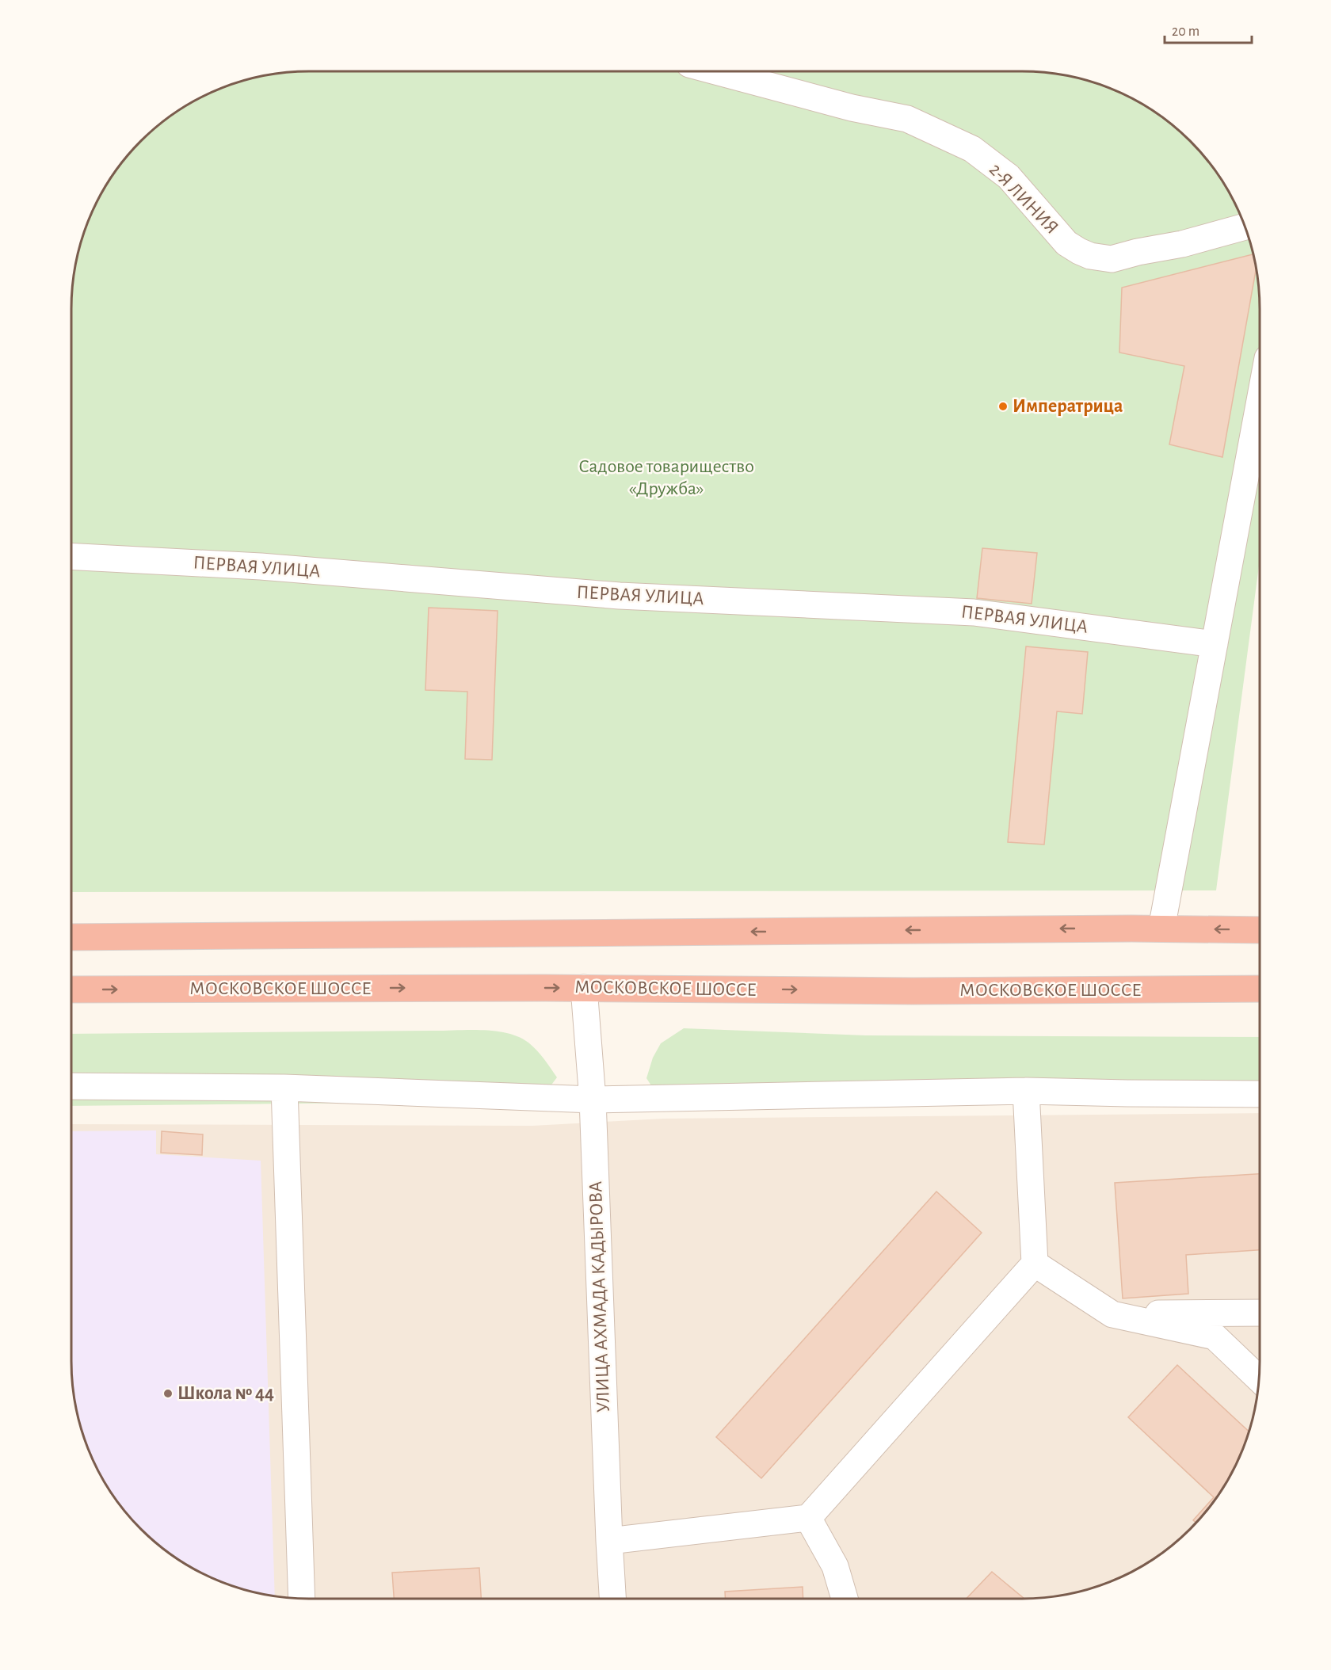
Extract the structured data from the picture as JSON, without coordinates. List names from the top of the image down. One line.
{"streets":{"highway":["МОСКОВСКОЕ ШОССЕ"],"street":["2-Я ЛИНИЯ","ПЕРВАЯ УЛИЦА","УЛИЦА АХМАДА КАДЫРОВА"]},"crossings":[["МОСКОВСКОЕ ШОССЕ","УЛИЦА АХМАДА КАДЫРОВА"]],"parks":["Садовое товарищество «Дружба»"],"places":["Императрица","Школа № 44"],"scale_bar":"20 m"}
